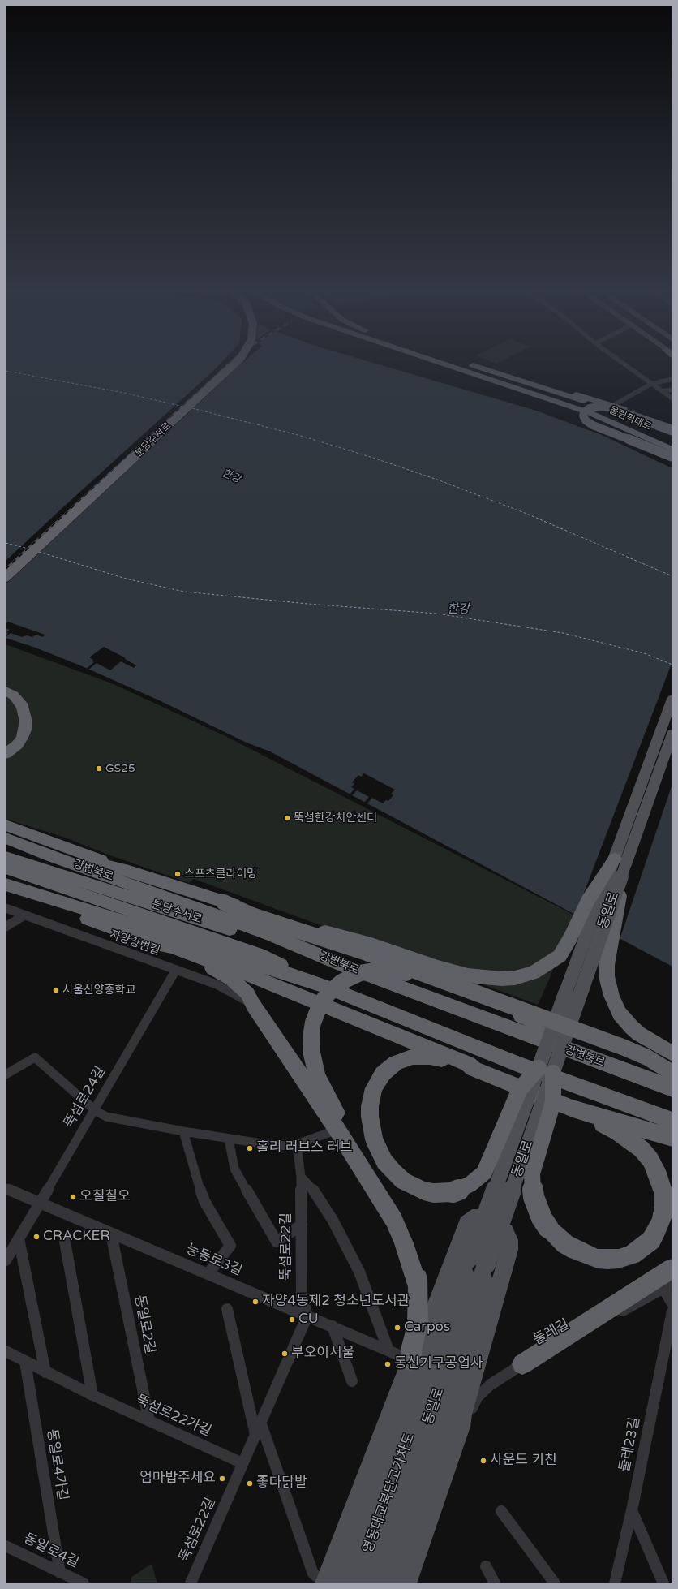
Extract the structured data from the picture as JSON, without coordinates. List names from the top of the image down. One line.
{"streets":{"highway":["올림픽대로","분당수서로","강변북로"],"main road":["동일로","영동대교북단고가차도"],"street":["자양강변길","뚝섬로24길","뚝섬로22길","능동로3길","동일로2길","둘레길","뚝섬로22가길","둘레23길","동일로4가길","동일로4길"]},"crossings":[["분당수서로","강변북로"],["동일로","영동대교북단고가차도"],["자양강변길","뚝섬로24길"],["뚝섬로24길","능동로3길"],["뚝섬로22길","능동로3길"],["뚝섬로22길","뚝섬로22가길"],["능동로3길","동일로2길"],["동일로2길","뚝섬로22가길"],["뚝섬로22가길","동일로4가길"],["동일로4가길","동일로4길"]],"water":["한강"],"places":["GS25","뚝섬한강치안센터","스포츠클라이밍","서울신양중학교","홀리 러브스 러브","오칠칠오","CRACKER","자양4동제2 청소년도서관","CU","Carpos","부오이서울","동신기구공업사","사운드 키친","엄마밥주세요","좋다닭발"]}
